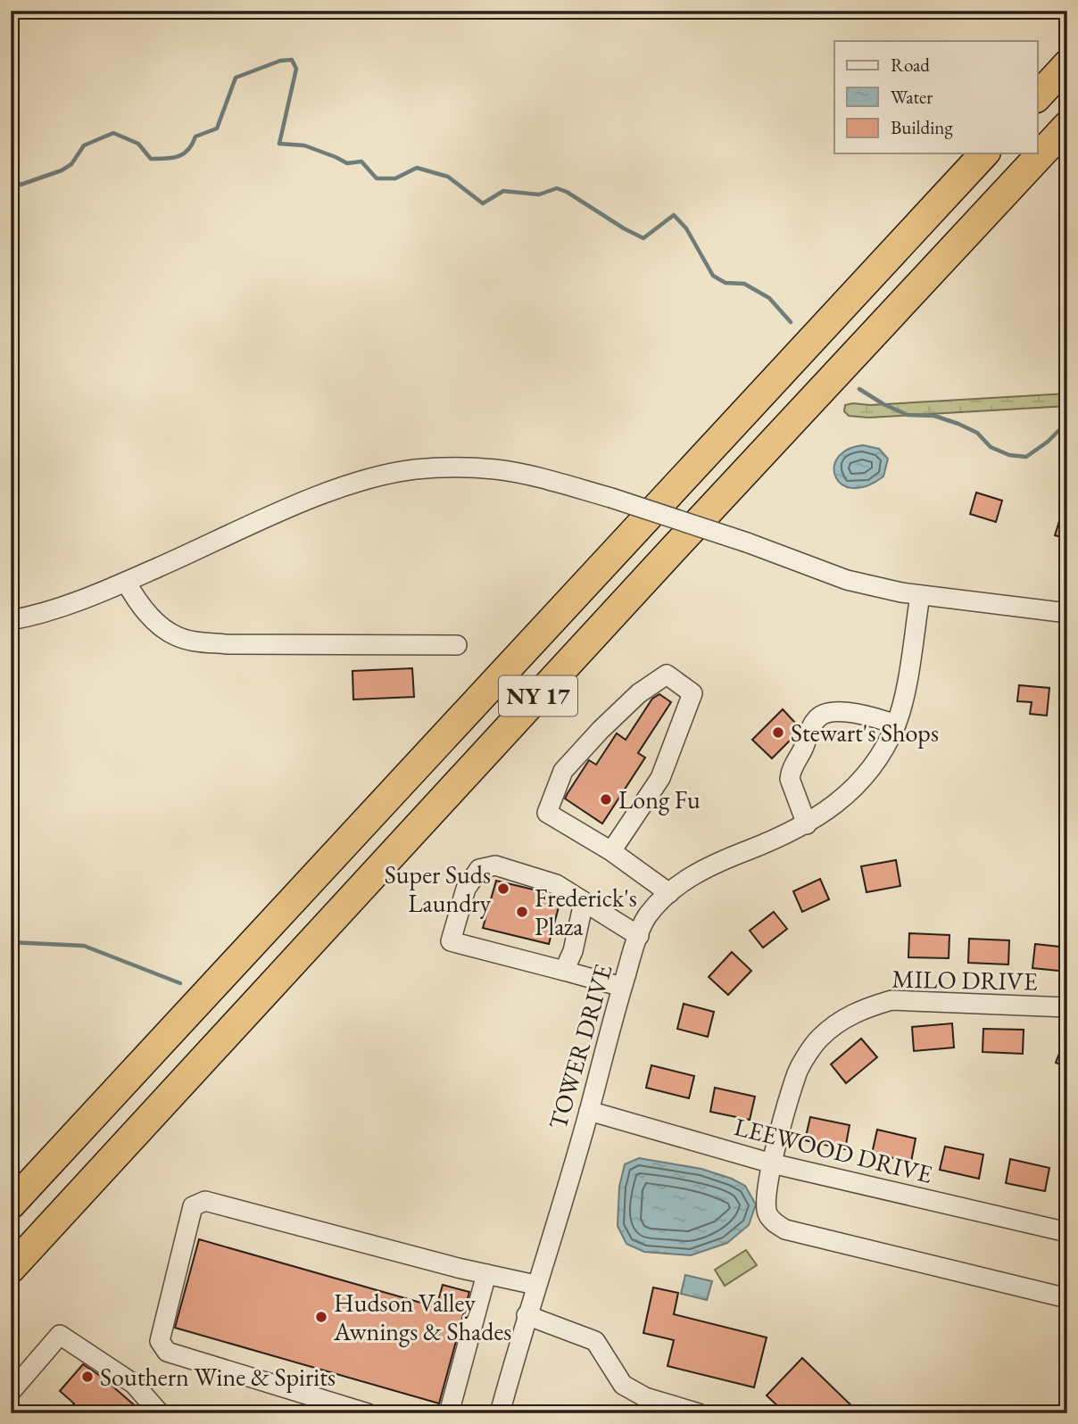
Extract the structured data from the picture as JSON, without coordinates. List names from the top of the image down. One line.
{"streets":{"highway":["NY 17"],"street":["MILO DRIVE","TOWER DRIVE","LEEWOOD DRIVE"]},"crossings":[["MILO DRIVE","LEEWOOD DRIVE"],["TOWER DRIVE","LEEWOOD DRIVE"]],"places":["Stewart's Shops","Long Fu","Super Suds Laundry","Frederick's Plaza","Hudson Valley Awnings & Shades","Southern Wine & Spirits"],"legend":["Road","Water","Building"]}
